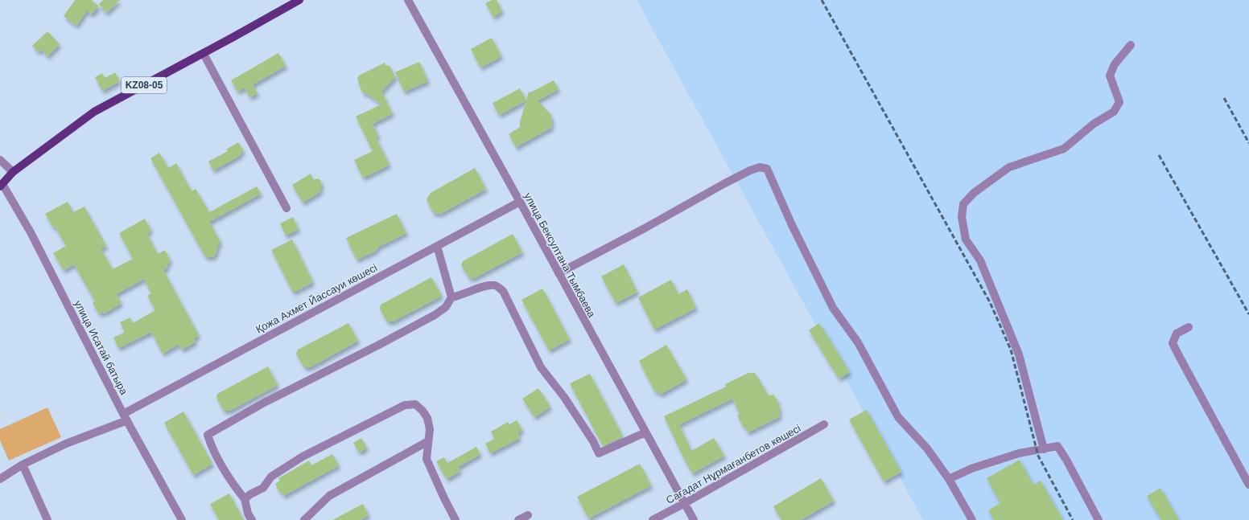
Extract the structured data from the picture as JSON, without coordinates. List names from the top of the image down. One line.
{"streets":{"main road":["KZ08-05"],"street":["улица Бексултана Тымбаева","Қожа Ахмет Йассауи көшесі","улица Исатай батыра","Сағадат Нұрмағанбетов көшесі"]},"crossings":[["KZ08-05","улица Исатай батыра"],["улица Бексултана Тымбаева","Қожа Ахмет Йассауи көшесі"],["улица Бексултана Тымбаева","Сағадат Нұрмағанбетов көшесі"],["Қожа Ахмет Йассауи көшесі","улица Исатай батыра"]]}
